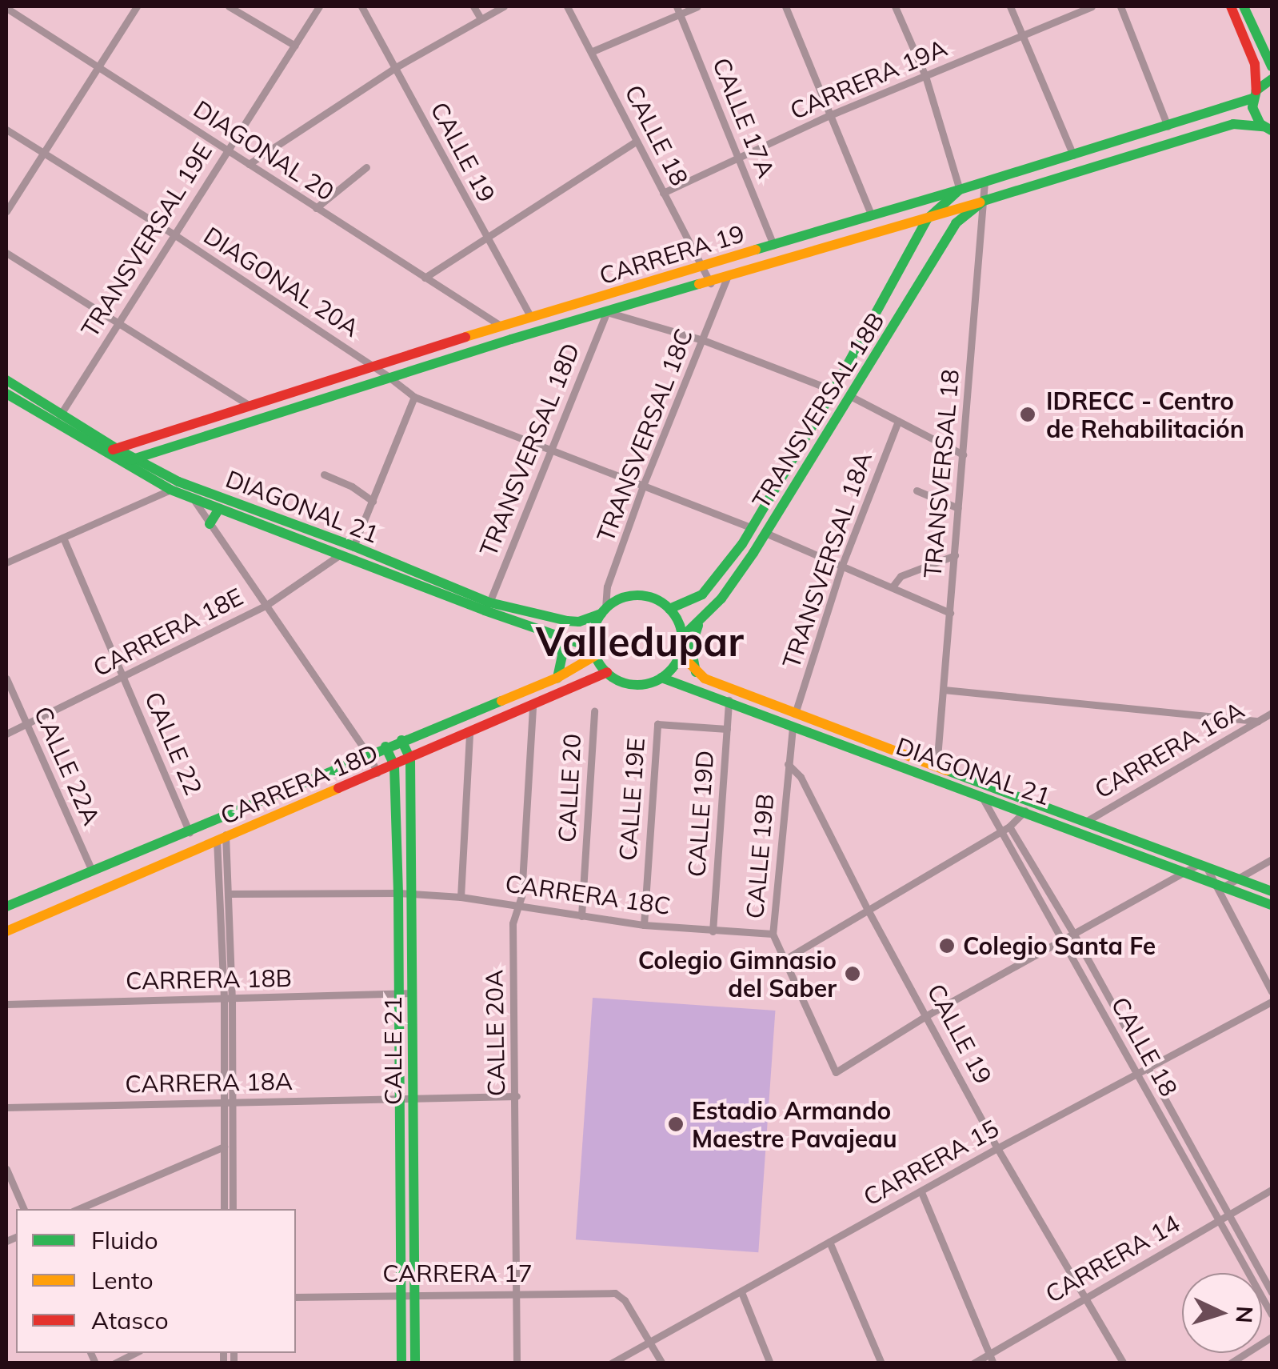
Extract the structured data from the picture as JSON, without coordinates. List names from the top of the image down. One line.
{"streets":{"main road":["CARRERA 19","TRANSVERSAL 18B","DIAGONAL 21","CARRERA 18D","CALLE 21"],"street":["CARRERA 19A","CALLE 17A","CALLE 18","DIAGONAL 20","CALLE 19","TRANSVERSAL 19E","DIAGONAL 20A","TRANSVERSAL 18C","TRANSVERSAL 18D","TRANSVERSAL 18","TRANSVERSAL 18A","CARRERA 18E","CALLE 22","CARRERA 16A","CALLE 22A","CALLE 20","CALLE 19E","CALLE 19D","CALLE 19B","CARRERA 18C","CARRERA 18B","CALLE 20A","CARRERA 18A","CARRERA 15","CARRERA 14","CARRERA 17"]},"crossings":[["CARRERA 19A","CALLE 17A"],["CARRERA 19A","CALLE 18"],["CALLE 17A","CARRERA 19"],["CALLE 18","CARRERA 19"],["CALLE 18","DIAGONAL 21"],["CALLE 18","CARRERA 15"],["CALLE 18","CARRERA 14"],["DIAGONAL 20","TRANSVERSAL 19E"],["DIAGONAL 20","CARRERA 19"],["CALLE 19","CARRERA 19"],["CALLE 19","CALLE 19B"],["CALLE 19","CARRERA 15"],["CALLE 19","CARRERA 14"],["TRANSVERSAL 19E","DIAGONAL 20A"],["TRANSVERSAL 19E","DIAGONAL 21"],["CARRERA 19","DIAGONAL 20A"],["CARRERA 19","TRANSVERSAL 18B"],["CARRERA 19","TRANSVERSAL 18C"],["CARRERA 19","TRANSVERSAL 18D"],["CARRERA 19","TRANSVERSAL 18"],["CARRERA 19","DIAGONAL 21"],["TRANSVERSAL 18B","TRANSVERSAL 18C"],["TRANSVERSAL 18B","TRANSVERSAL 18"],["TRANSVERSAL 18B","DIAGONAL 21"],["TRANSVERSAL 18B","CARRERA 18D"],["TRANSVERSAL 18C","DIAGONAL 21"],["TRANSVERSAL 18C","CARRERA 18D"],["TRANSVERSAL 18D","DIAGONAL 21"],["TRANSVERSAL 18","DIAGONAL 21"],["DIAGONAL 21","TRANSVERSAL 18A"],["DIAGONAL 21","CARRERA 18E"],["DIAGONAL 21","CARRERA 16A"],["DIAGONAL 21","CARRERA 18D"],["DIAGONAL 21","CALLE 19D"],["DIAGONAL 21","CALLE 19B"],["CARRERA 18E","CALLE 22"],["CARRERA 18E","CALLE 22A"],["CALLE 22","CARRERA 18D"],["CALLE 22A","CARRERA 18D"],["CARRERA 18D","CALLE 20A"],["CARRERA 18D","CALLE 21"],["CALLE 20","CARRERA 18C"],["CALLE 19E","CALLE 19D"],["CALLE 19E","CARRERA 18C"],["CALLE 19D","CARRERA 18C"],["CALLE 19B","CARRERA 18C"],["CARRERA 18C","CALLE 20A"],["CARRERA 18C","CALLE 21"],["CARRERA 18B","CALLE 21"],["CALLE 20A","CARRERA 17"],["CALLE 21","CARRERA 18A"],["CALLE 21","CARRERA 17"],["CARRERA 15","CARRERA 17"]],"districts":["Valledupar"],"places":["IDRECC - Centro de Rehabilitación","Colegio Santa Fe","Colegio Gimnasio del Saber","Estadio Armando Maestre Pavajeau"],"legend":["Fluido","Lento","Atasco"],"north":"right"}
